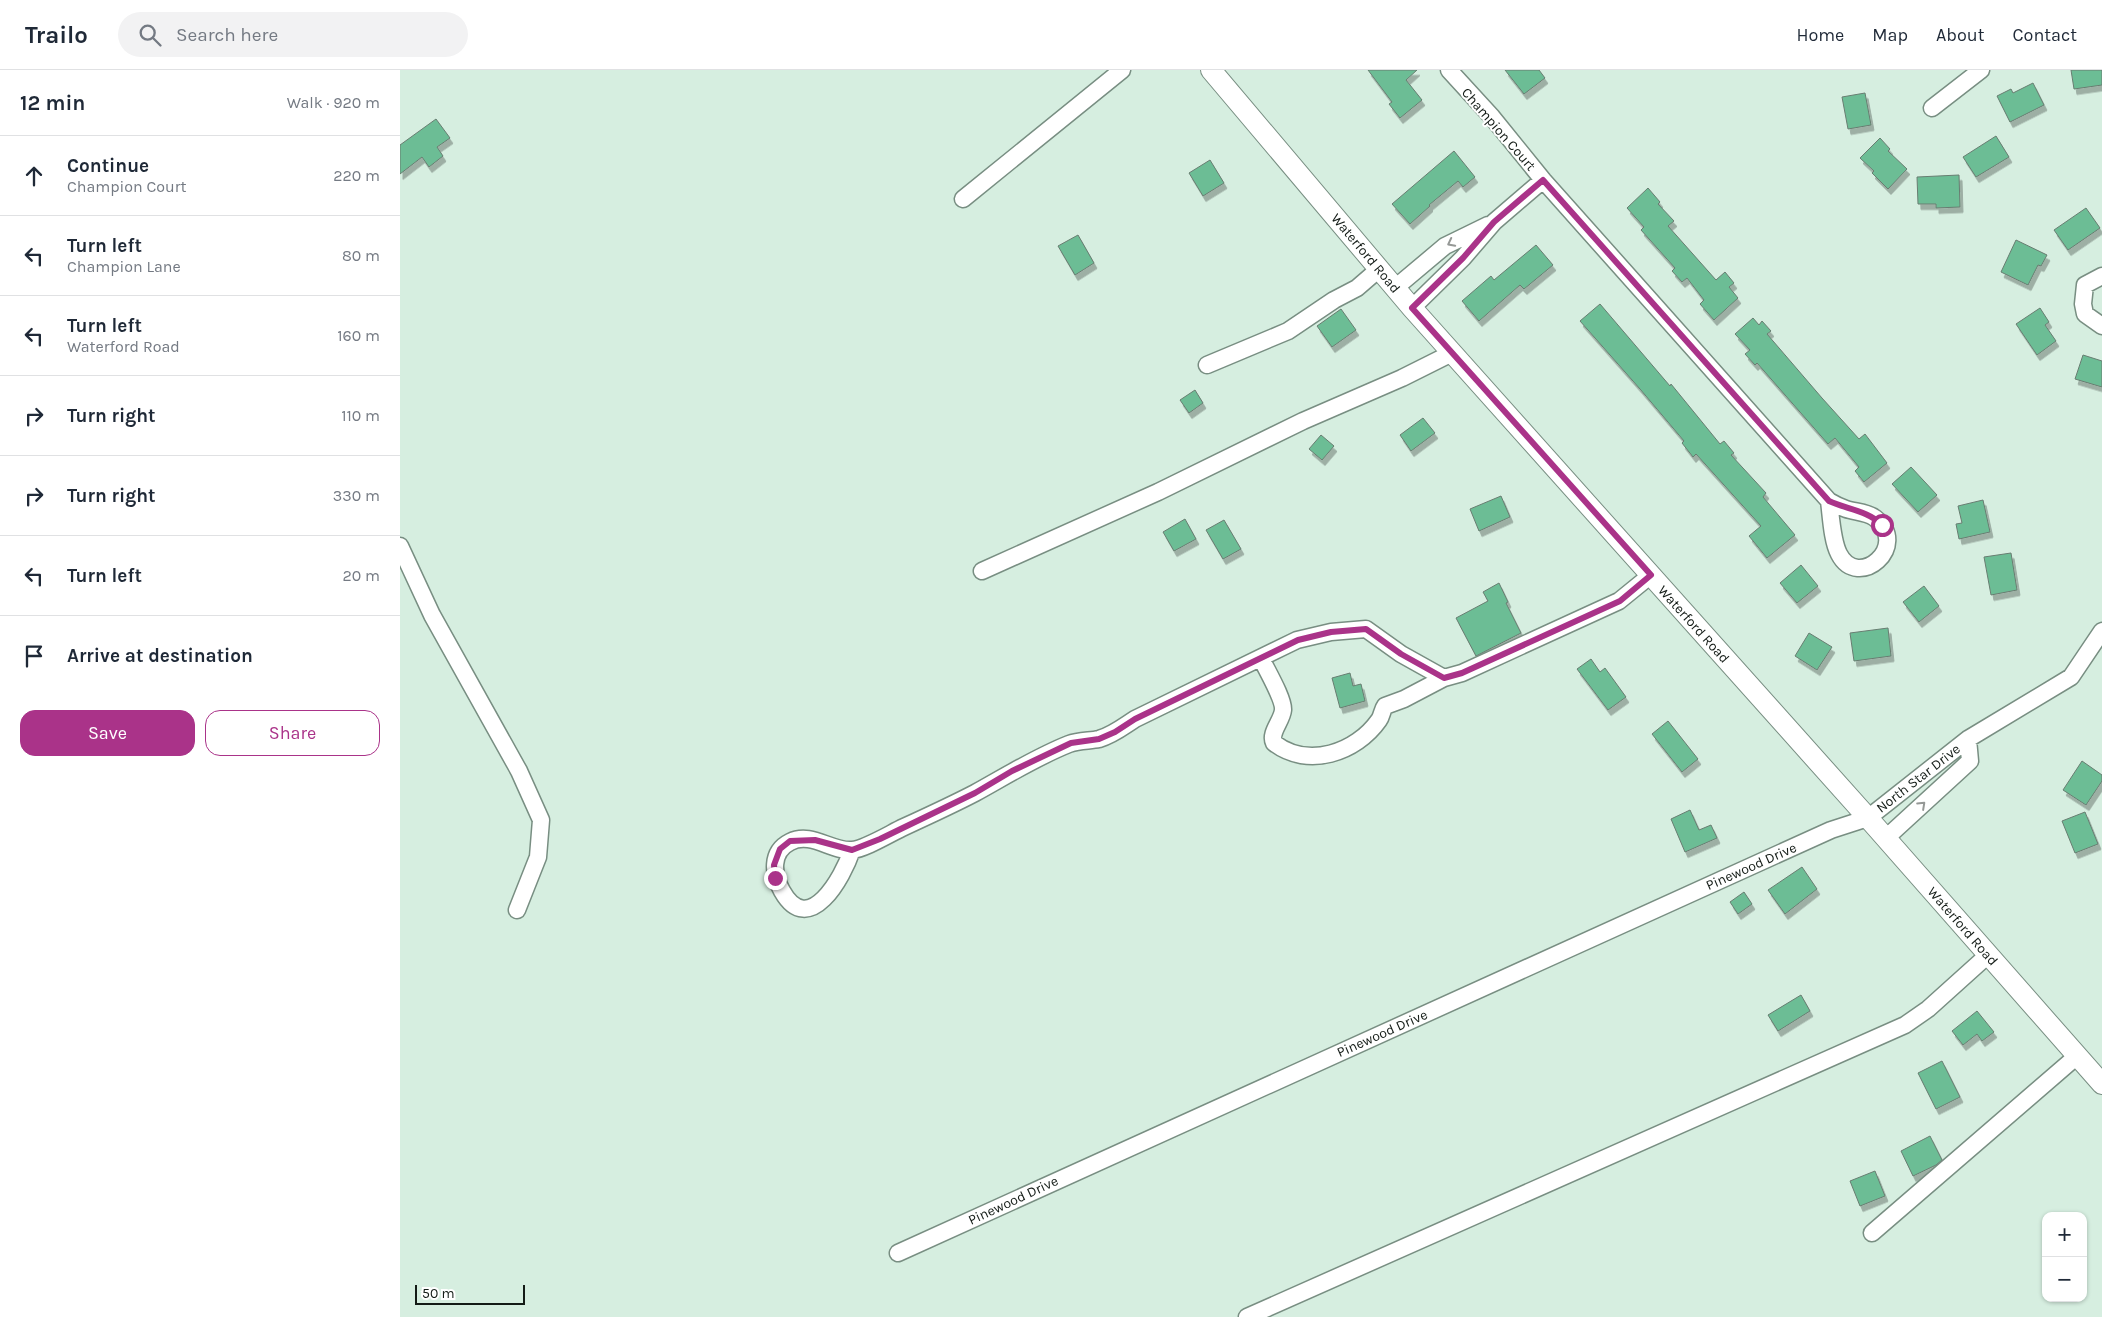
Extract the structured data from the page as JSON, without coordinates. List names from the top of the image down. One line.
{"streets":{"main road":["Waterford Road"],"street":["Champion Court","North Star Drive","Pinewood Drive"]},"crossings":[["Waterford Road","North Star Drive"],["Waterford Road","Pinewood Drive"],["North Star Drive","Pinewood Drive"]],"scale_bar":"50 m","page":{"header":"Trailo","search":"Search here","nav":["Home","Map","About","Contact"],"heading":["12 min","Walk · 920 m"],"list":[["Continue","Champion Court","220 m"],["Turn left","Champion Lane","80 m"],["Turn left","Waterford Road","160 m"],["Turn right","110 m"],["Turn right","330 m"],["Turn left","20 m"],"Arrive at destination"],"buttons":["Save","Share"],"map_buttons":["+","−"],"scale":"50 m"}}
